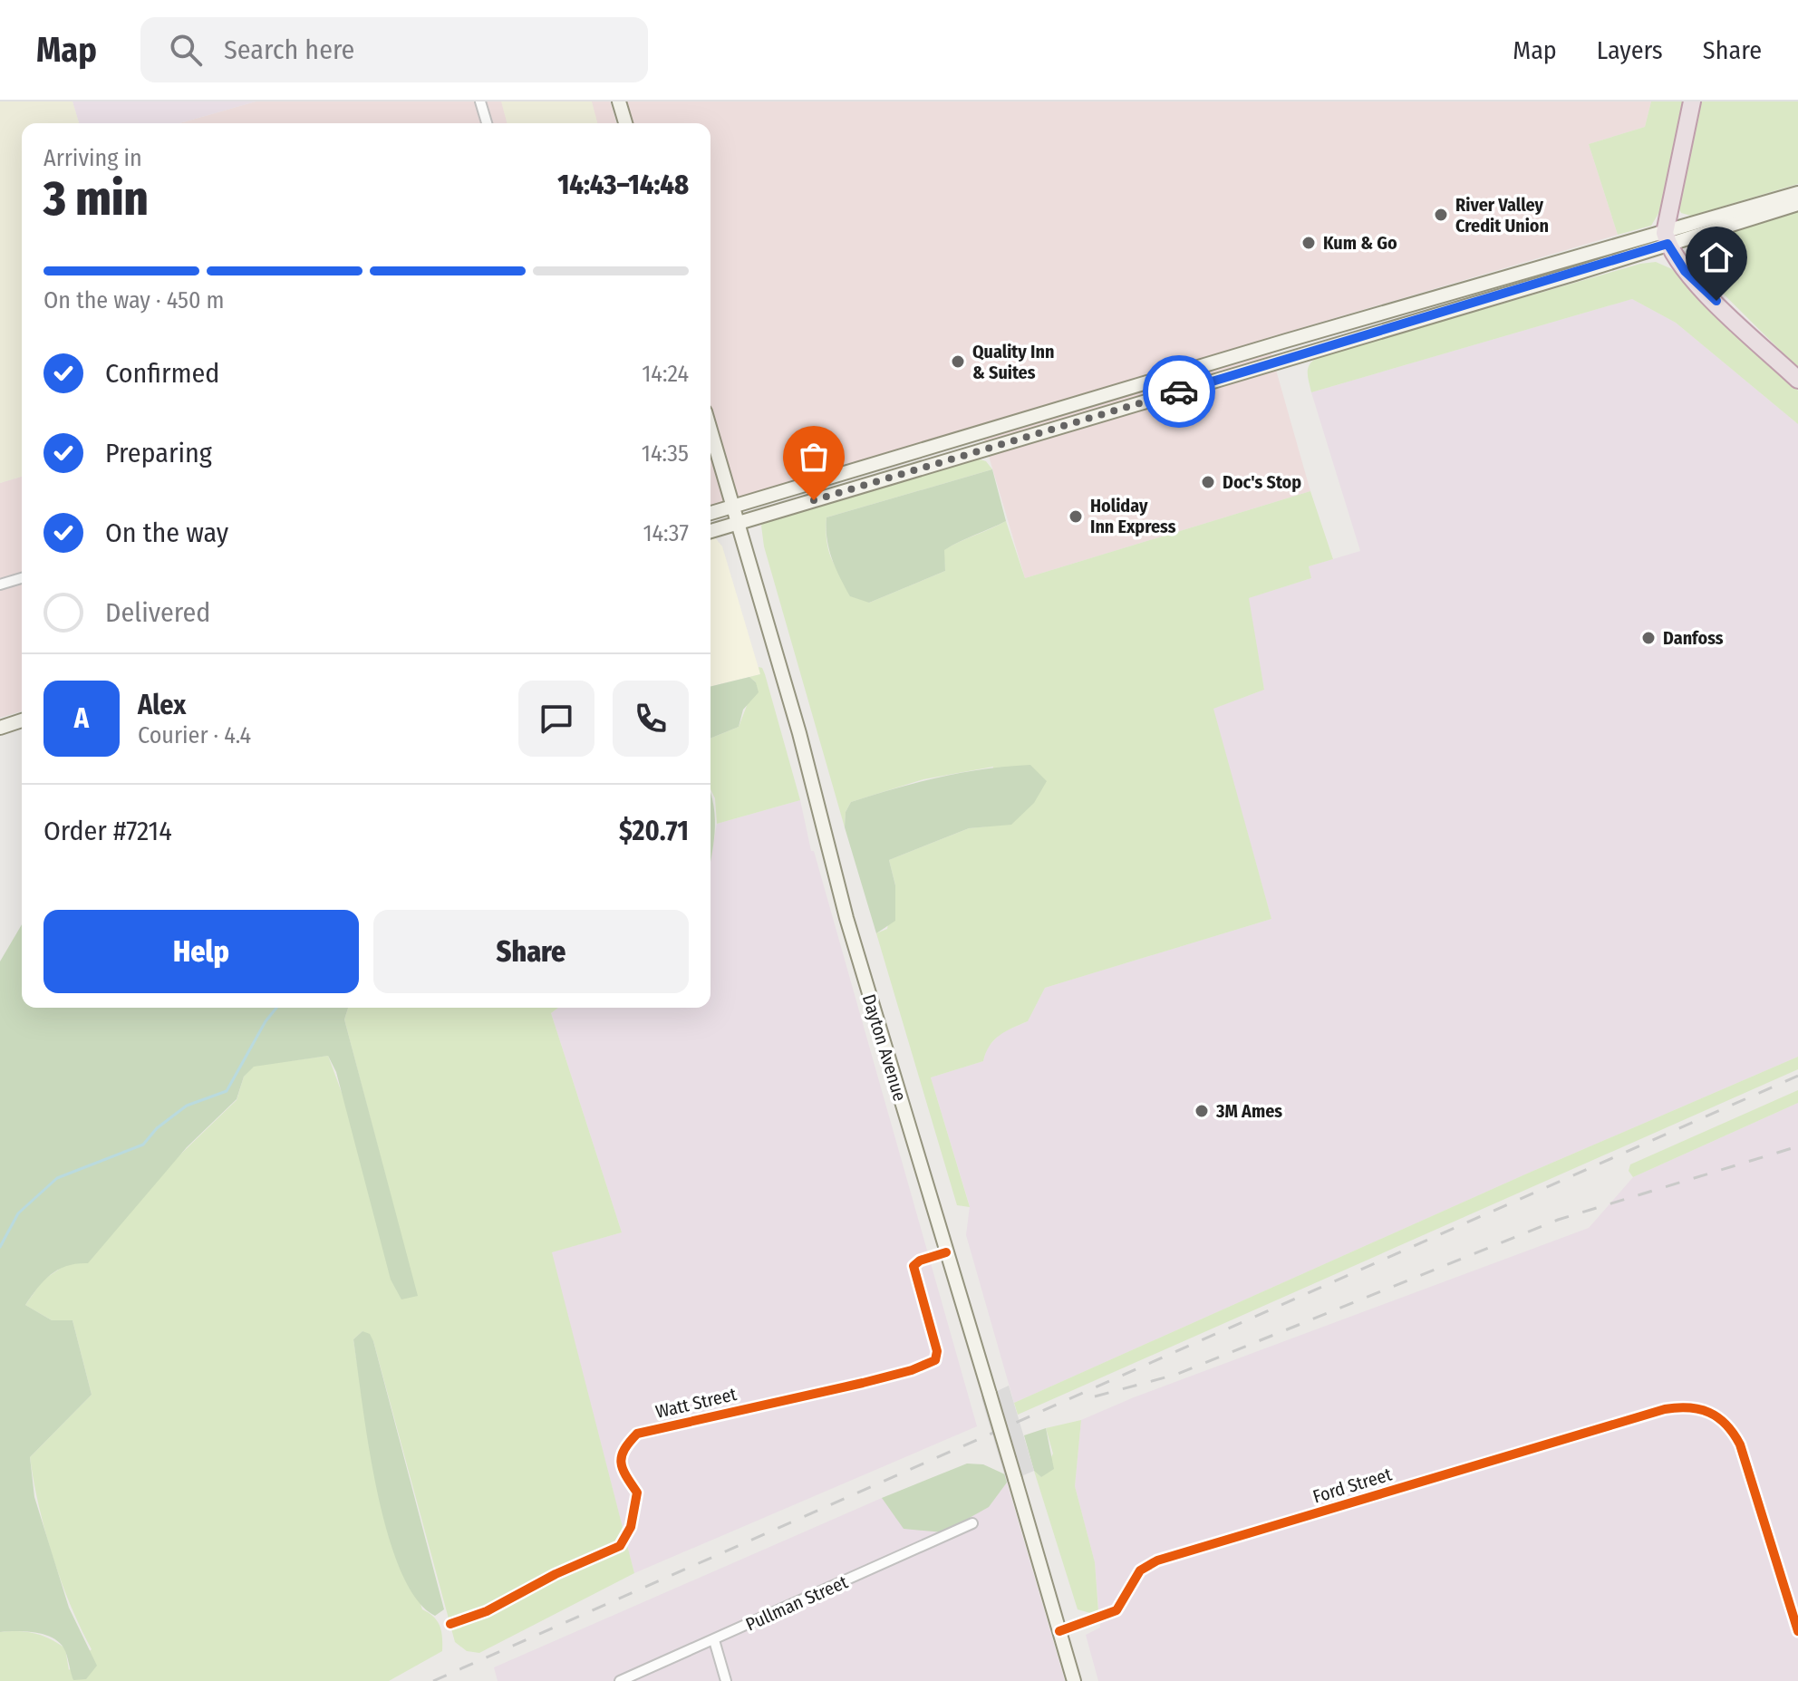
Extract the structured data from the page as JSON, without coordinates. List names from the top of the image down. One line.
{"streets":{"main road":["Dayton Avenue"],"street":["Watt Street","Ford Street","Pullman Street"]},"crossings":[["Dayton Avenue","Watt Street"],["Dayton Avenue","Ford Street"]],"places":["River Valley Credit Union","Kum & Go","Quality Inn & Suites","Doc's Stop","Holiday Inn Express","Danfoss","3M Ames"],"page":{"header":"Map","search":"Search here","nav":["Map","Layers","Share"],"heading":["3 min","Arriving in","14:43–14:48"],"panel":["Alex","Courier · 4.4","Order #7214","$20.71"],"bar":"On the way · 450 m","list":[["Confirmed","14:24"],["Preparing","14:35"],["On the way","14:37"],"Delivered"],"round":"A","buttons":["Help","Share"]}}
